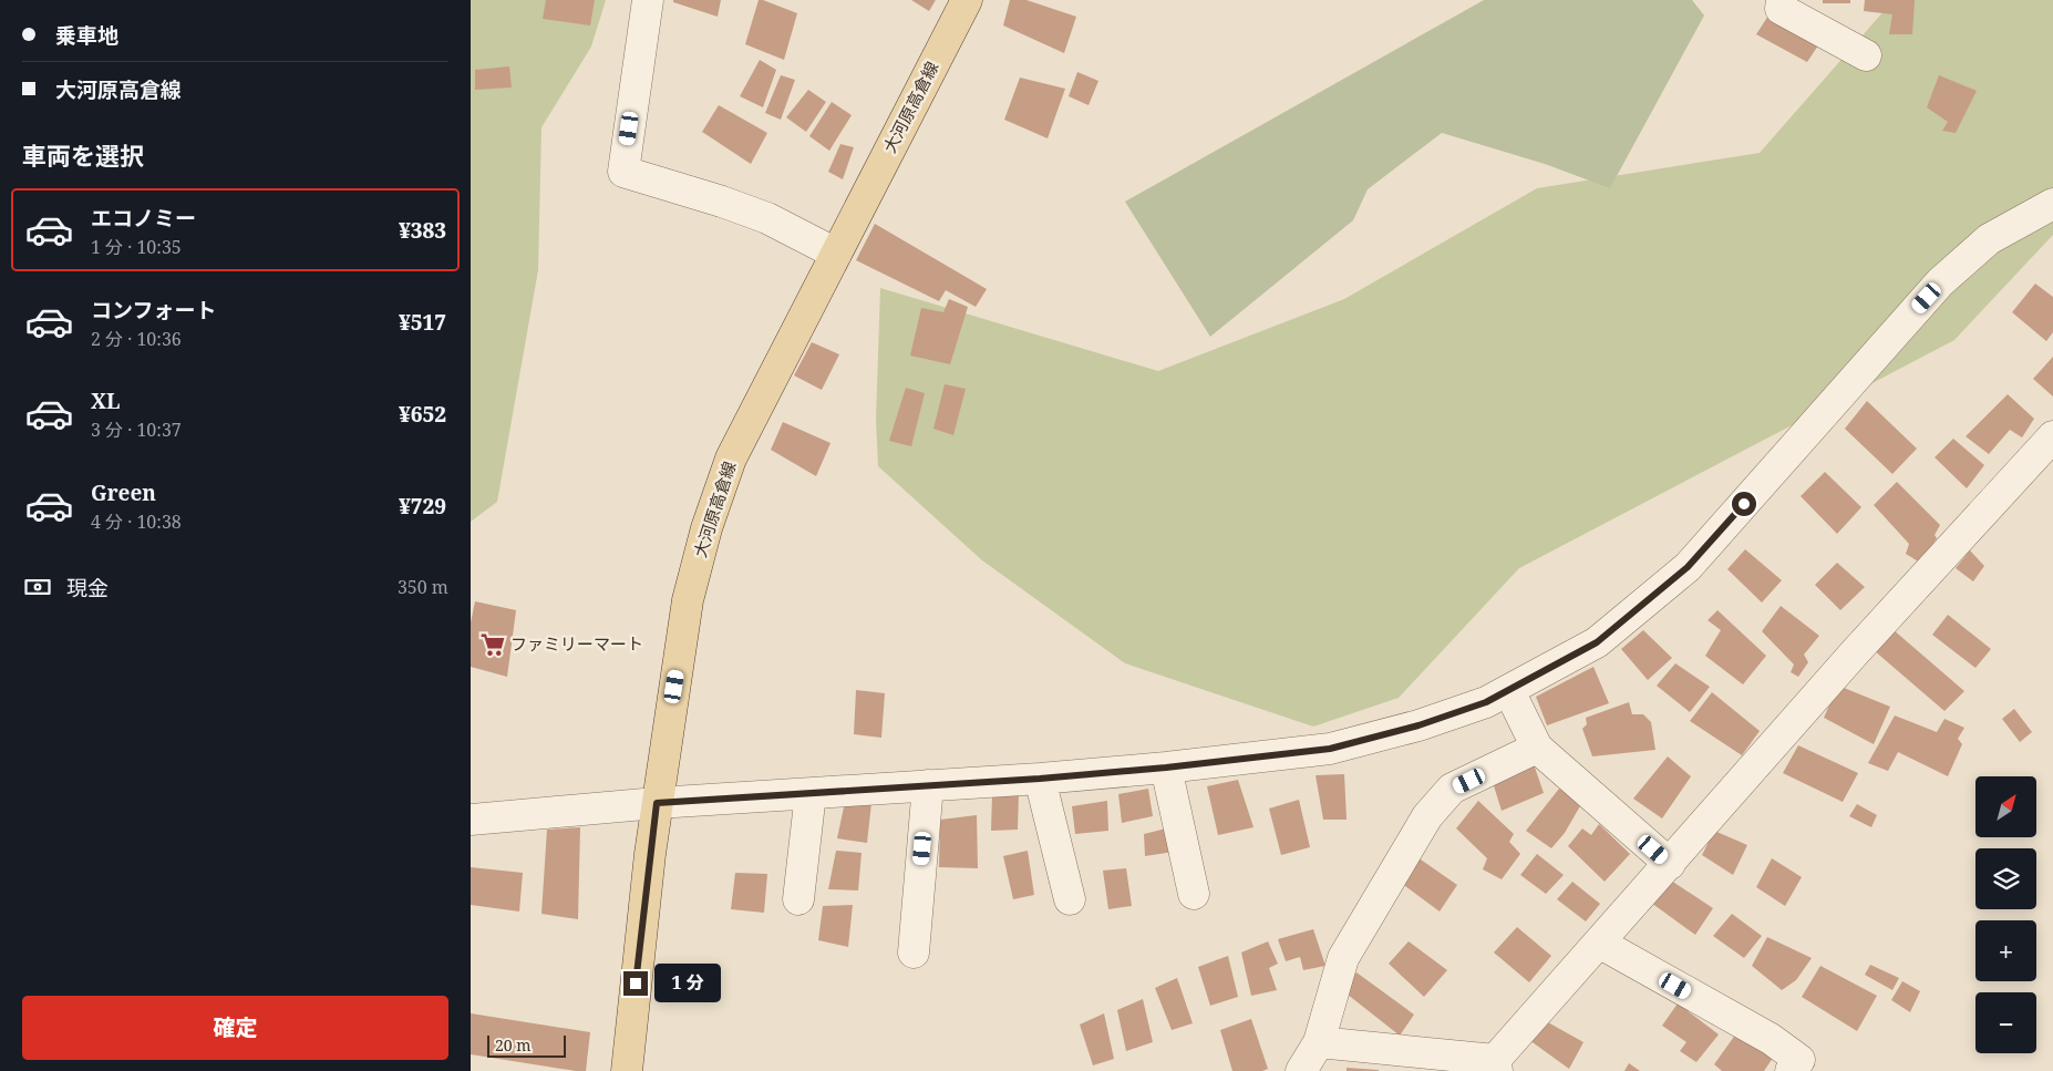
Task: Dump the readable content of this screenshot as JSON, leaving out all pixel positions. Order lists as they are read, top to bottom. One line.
{"streets":{"main road":["大河原高倉線"]},"places":{"supermarket":["ファミリーマート"]},"scale_bar":"20 m","north":"top right","page":{"banner":["乗車地","大河原高倉線"],"heading":"車両を選択","list":[{"name":"エコノミー","note":"1 分 · 10:35","value":"¥383"},{"name":"コンフォート","note":"2 分 · 10:36","value":"¥517"},{"name":"XL","note":"3 分 · 10:37","value":"¥652"},{"name":"Green","note":"4 分 · 10:38","value":"¥729"}],"pay":["現金","350 m"],"map_buttons":["+","−"],"bubble":"1 分","buttons":"確定","scale":"20 m"}}
